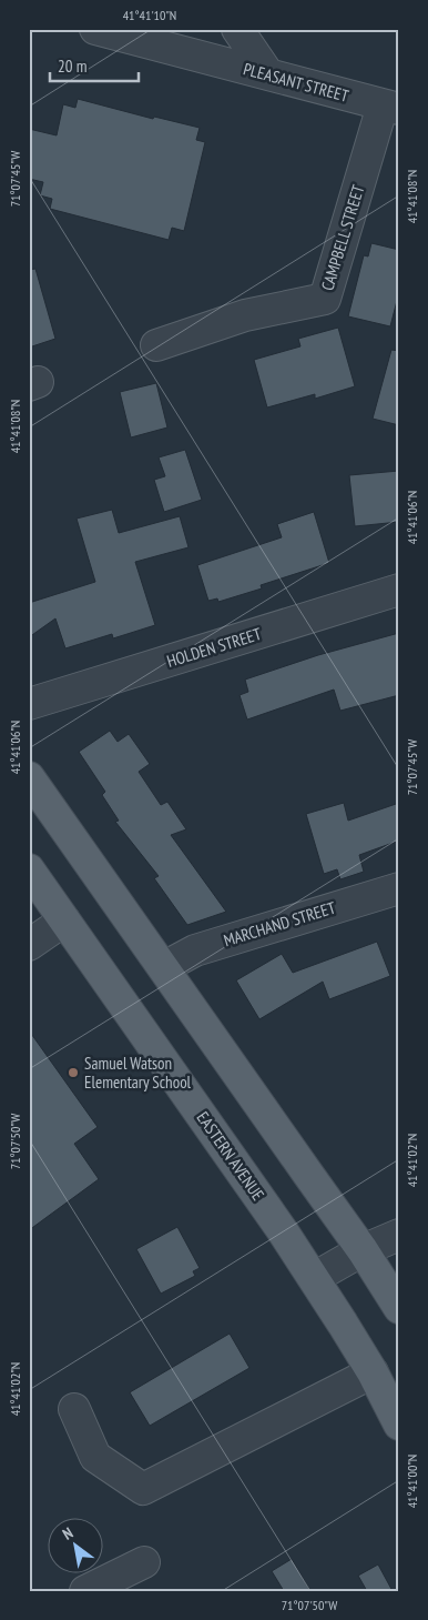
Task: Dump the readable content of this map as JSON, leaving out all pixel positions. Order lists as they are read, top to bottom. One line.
{"streets":{"main road":["EASTERN AVENUE"],"street":["PLEASANT STREET","CAMPBELL STREET","HOLDEN STREET","MARCHAND STREET"]},"crossings":[["PLEASANT STREET","CAMPBELL STREET"]],"places":["Samuel Watson Elementary School"],"scale_bar":"20 m","north":"top left","coordinates":["41°41'10\"N","71°07'45\"W","41°41'08\"N","41°41'06\"N","71°07'50\"W","41°41'02\"N","41°41'00\"N"]}
